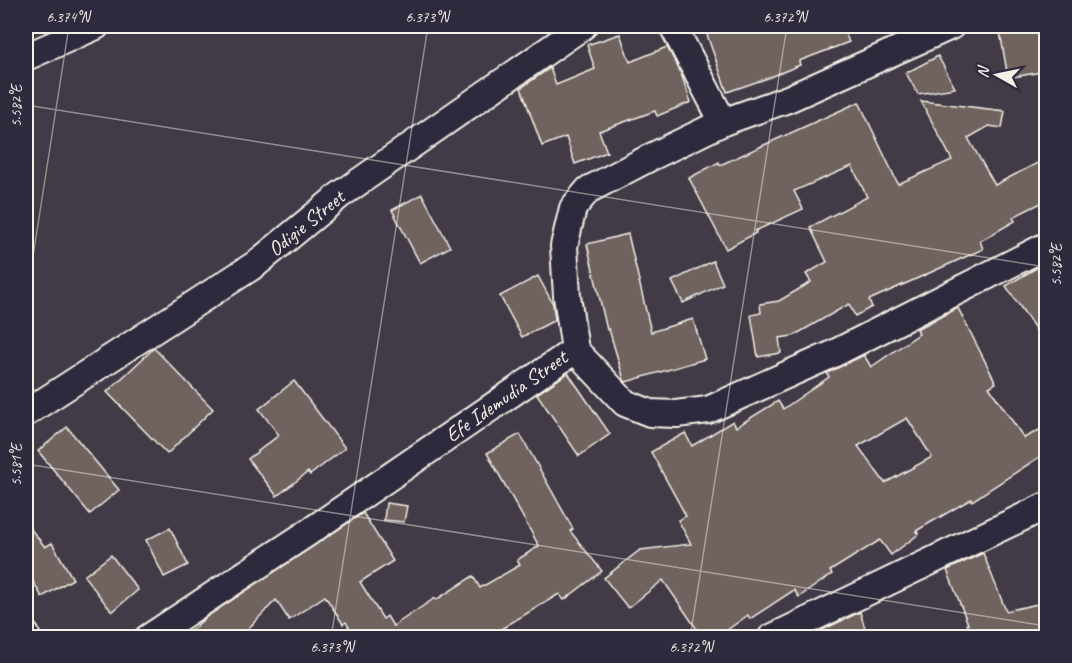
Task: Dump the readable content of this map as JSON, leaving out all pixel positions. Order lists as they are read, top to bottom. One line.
{"streets":{"street":["Odigie Street","Efe Idemudia Street"]},"north":"left","coordinates":["6.374°N","6.373°N","6.372°N","5.582°E","5.581°E"]}
